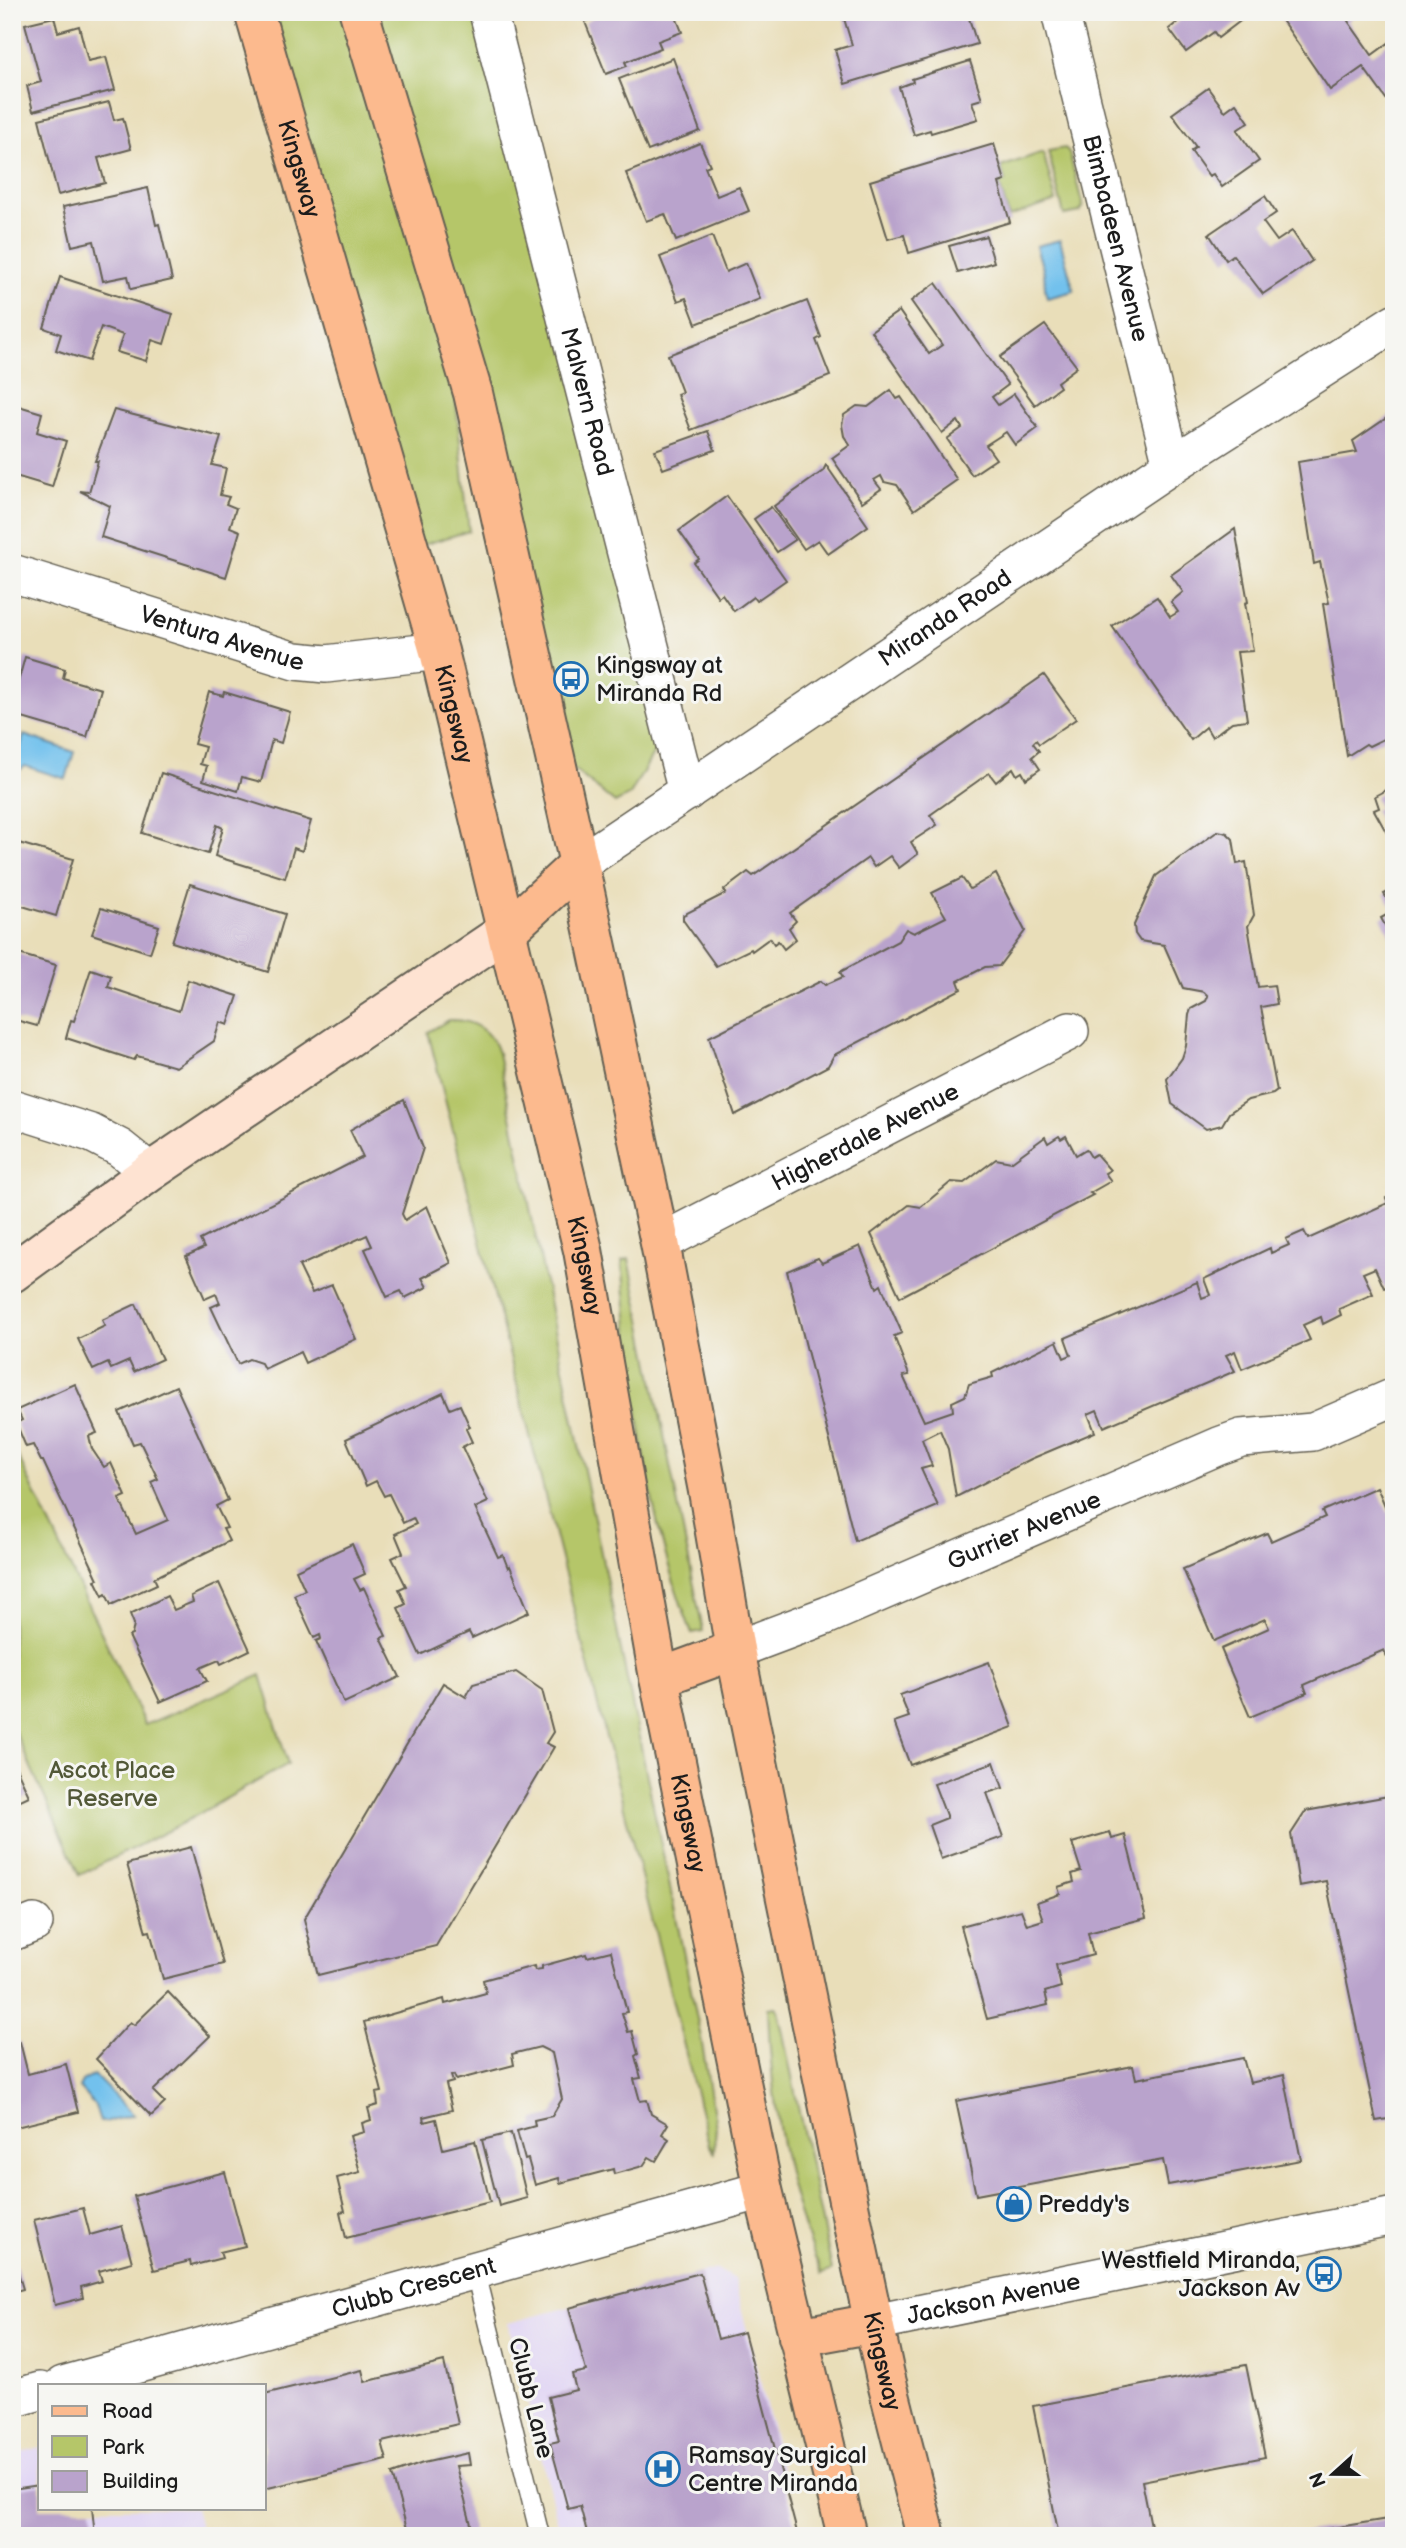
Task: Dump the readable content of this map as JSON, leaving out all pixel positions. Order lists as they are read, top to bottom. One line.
{"streets":{"main road":["Kingsway","Miranda Road","Gurrier Avenue","Jackson Avenue"],"street":["Bimbadeen Avenue","Malvern Road","Ventura Avenue","Higherdale Avenue","Clubb Crescent"],"lane":["Clubb Lane"]},"crossings":[["Kingsway","Miranda Road"],["Kingsway","Ventura Avenue"],["Kingsway","Higherdale Avenue"],["Kingsway","Gurrier Avenue"],["Kingsway","Clubb Crescent"],["Kingsway","Jackson Avenue"],["Bimbadeen Avenue","Miranda Road"],["Malvern Road","Miranda Road"],["Clubb Crescent","Clubb Lane"]],"parks":["Ascot Place Reserve"],"places":{"bus stop":["Kingsway at Miranda Rd","Westfield Miranda, Jackson Av"],"shop":["Preddy's"],"hospital":["Ramsay Surgical Centre Miranda"]},"legend":["Road","Park","Building"],"north":"left"}
